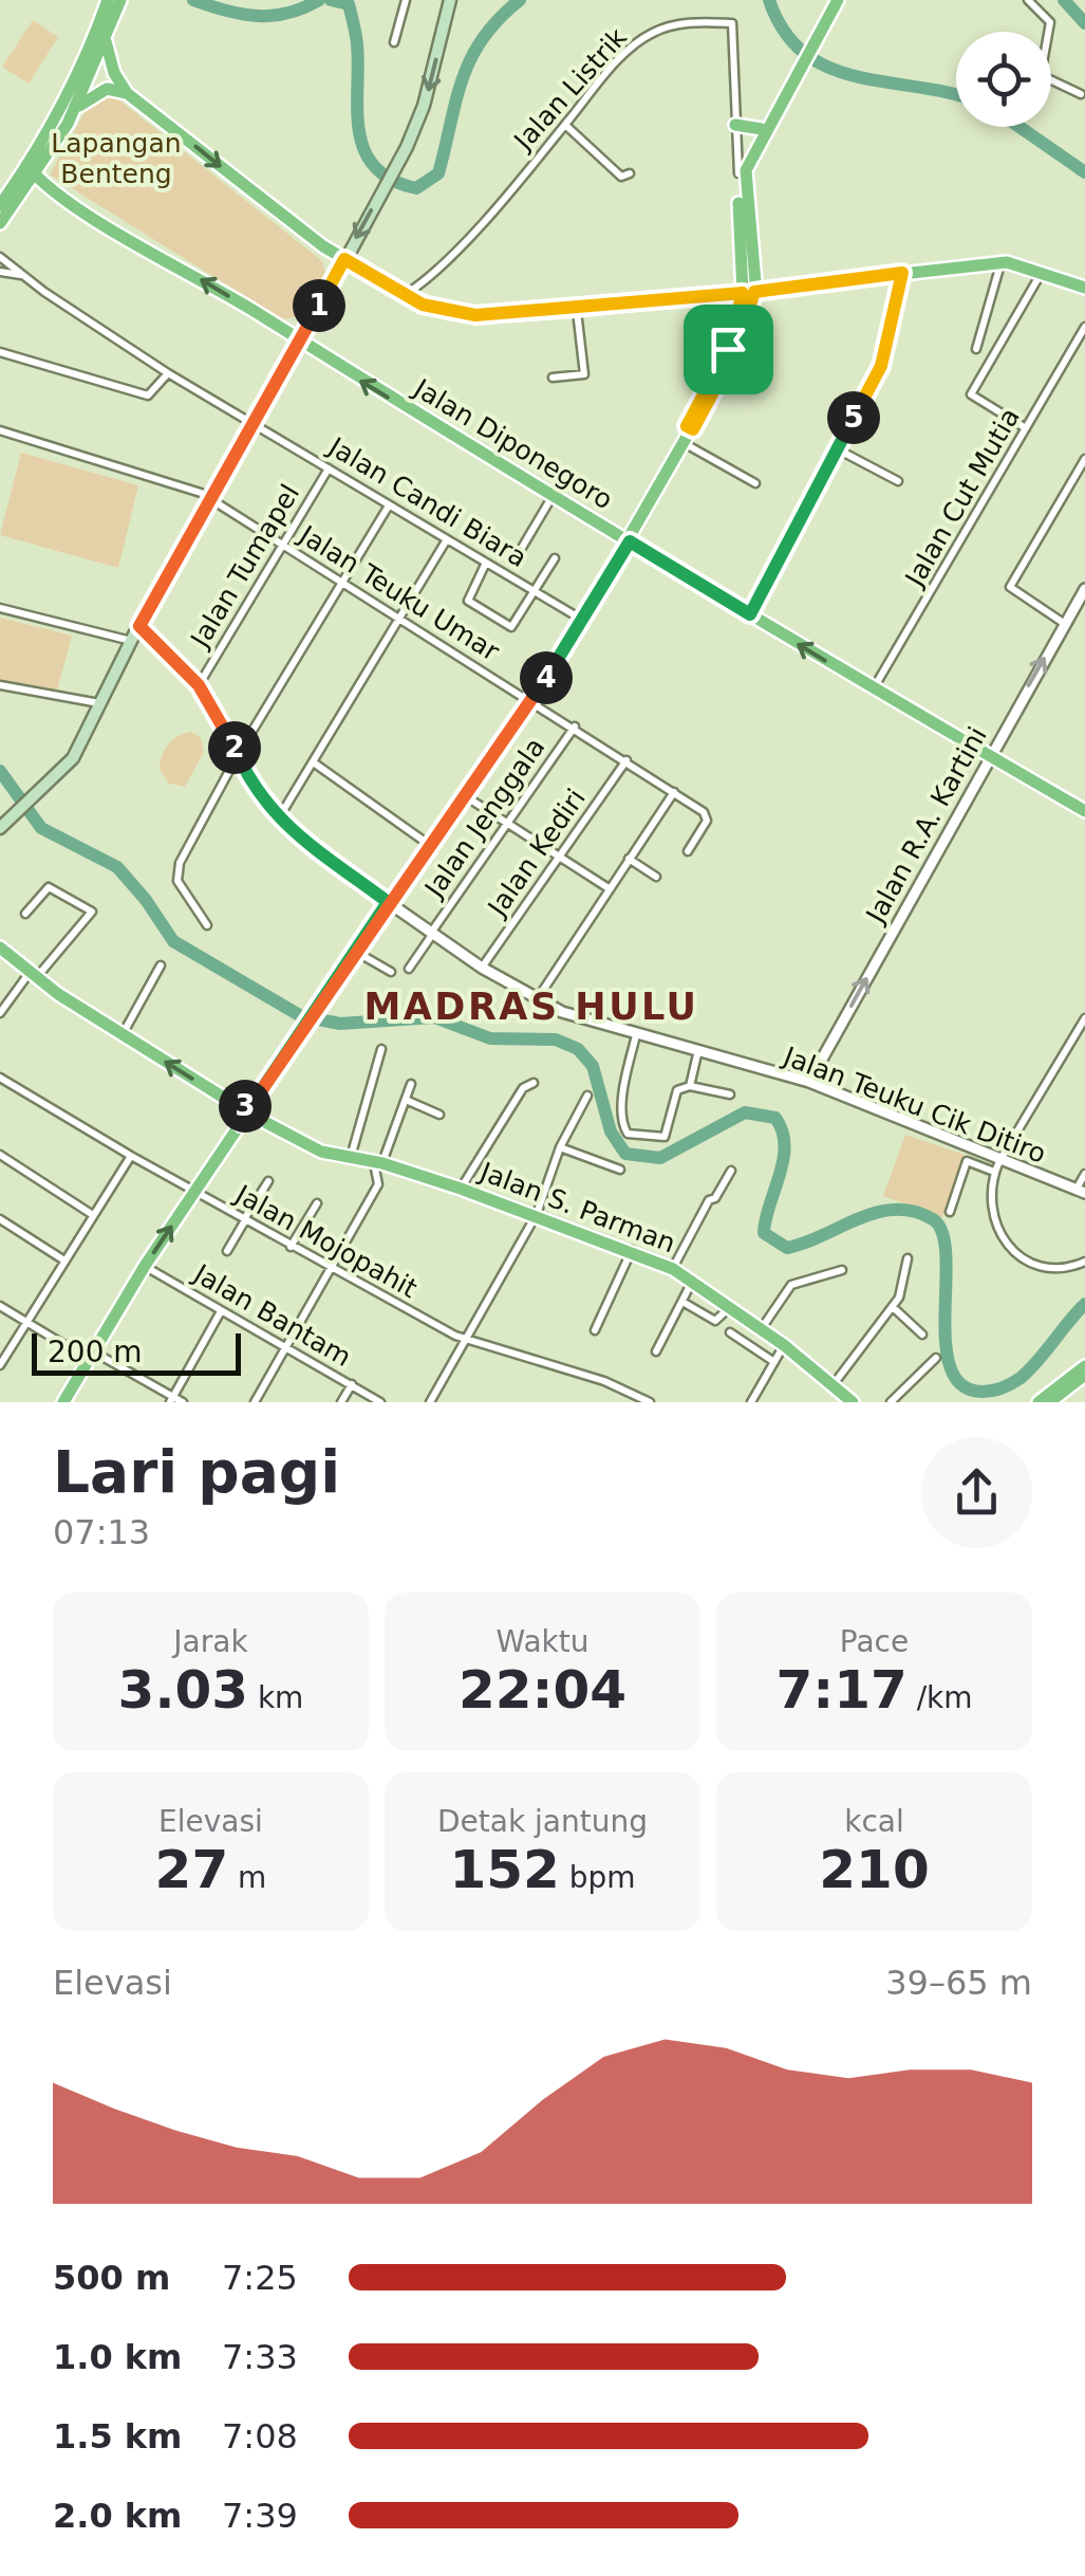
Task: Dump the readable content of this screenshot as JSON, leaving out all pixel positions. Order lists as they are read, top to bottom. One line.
{"streets":{"main road":["Jalan Diponegoro","Jalan S. Parman"],"street":["Jalan Listrik","Jalan Cut Mutia","Jalan Candi Biara","Jalan Tumapel","Jalan Teuku Umar","Jalan Jenggala","Jalan R.A. Kartini","Jalan Kediri","Jalan Teuku Cik Ditiro","Jalan Mojopahit","Jalan Bantam"]},"crossings":[["Jalan Diponegoro","Jalan Cut Mutia"],["Jalan Diponegoro","Jalan R.A. Kartini"],["Jalan Candi Biara","Jalan Tumapel"],["Jalan Tumapel","Jalan Teuku Umar"],["Jalan Teuku Umar","Jalan Jenggala"],["Jalan Teuku Umar","Jalan Kediri"],["Jalan Jenggala","Jalan Teuku Cik Ditiro"],["Jalan R.A. Kartini","Jalan Teuku Cik Ditiro"],["Jalan Kediri","Jalan Teuku Cik Ditiro"]],"one_way":["Jalan Diponegoro","Jalan R.A. Kartini"],"districts":["MADRAS HULU"],"parks":["Lapangan Benteng"],"scale_bar":"200 m","page":{"pins":["1","5","4","2","3"],"scale":"200 m","heading":["Lari pagi","07:13"],"stats":[["Jarak","3.03 km"],["Waktu","22:04"],["Pace","7:17 /km"],["Elevasi","27 m"],["Detak jantung","152 bpm"],["kcal","210"]],"chart":["Elevasi","39–65 m"],"list":[{"name":"500 m","note":"7:25"},{"name":"1.0 km","note":"7:33"},{"name":"1.5 km","note":"7:08"},{"name":"2.0 km","note":"7:39"}]}}
